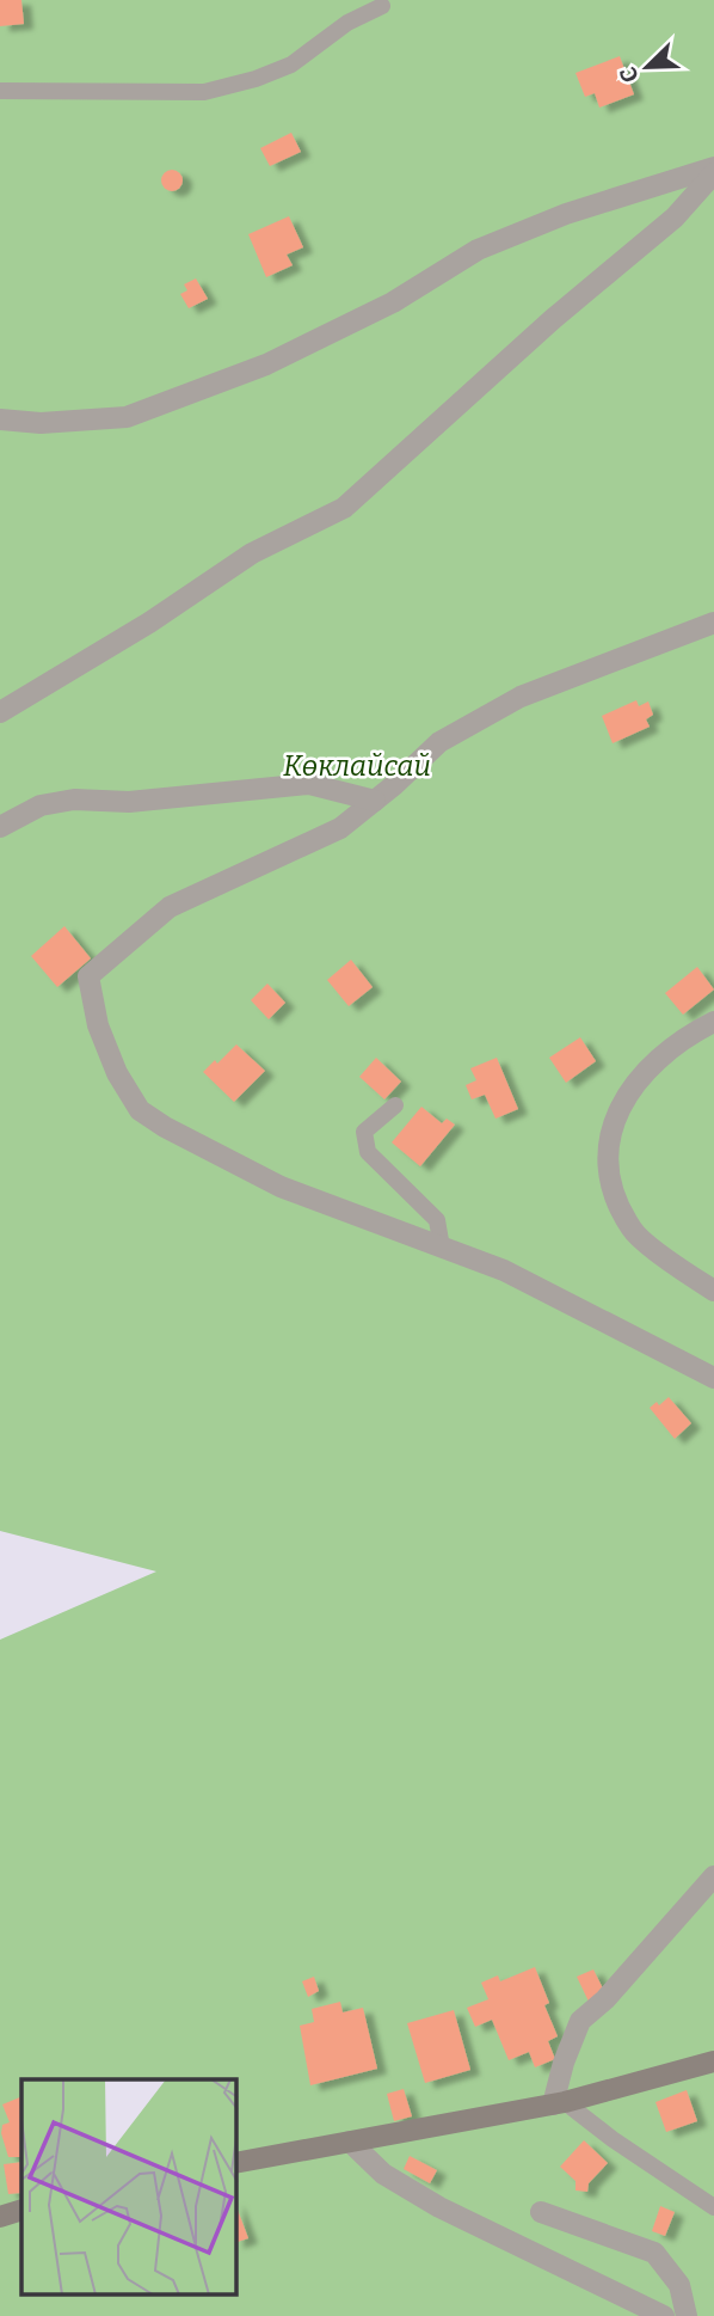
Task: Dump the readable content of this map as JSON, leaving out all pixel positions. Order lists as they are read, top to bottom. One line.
{"parks":["Көклайсай"],"north":"bottom left"}
